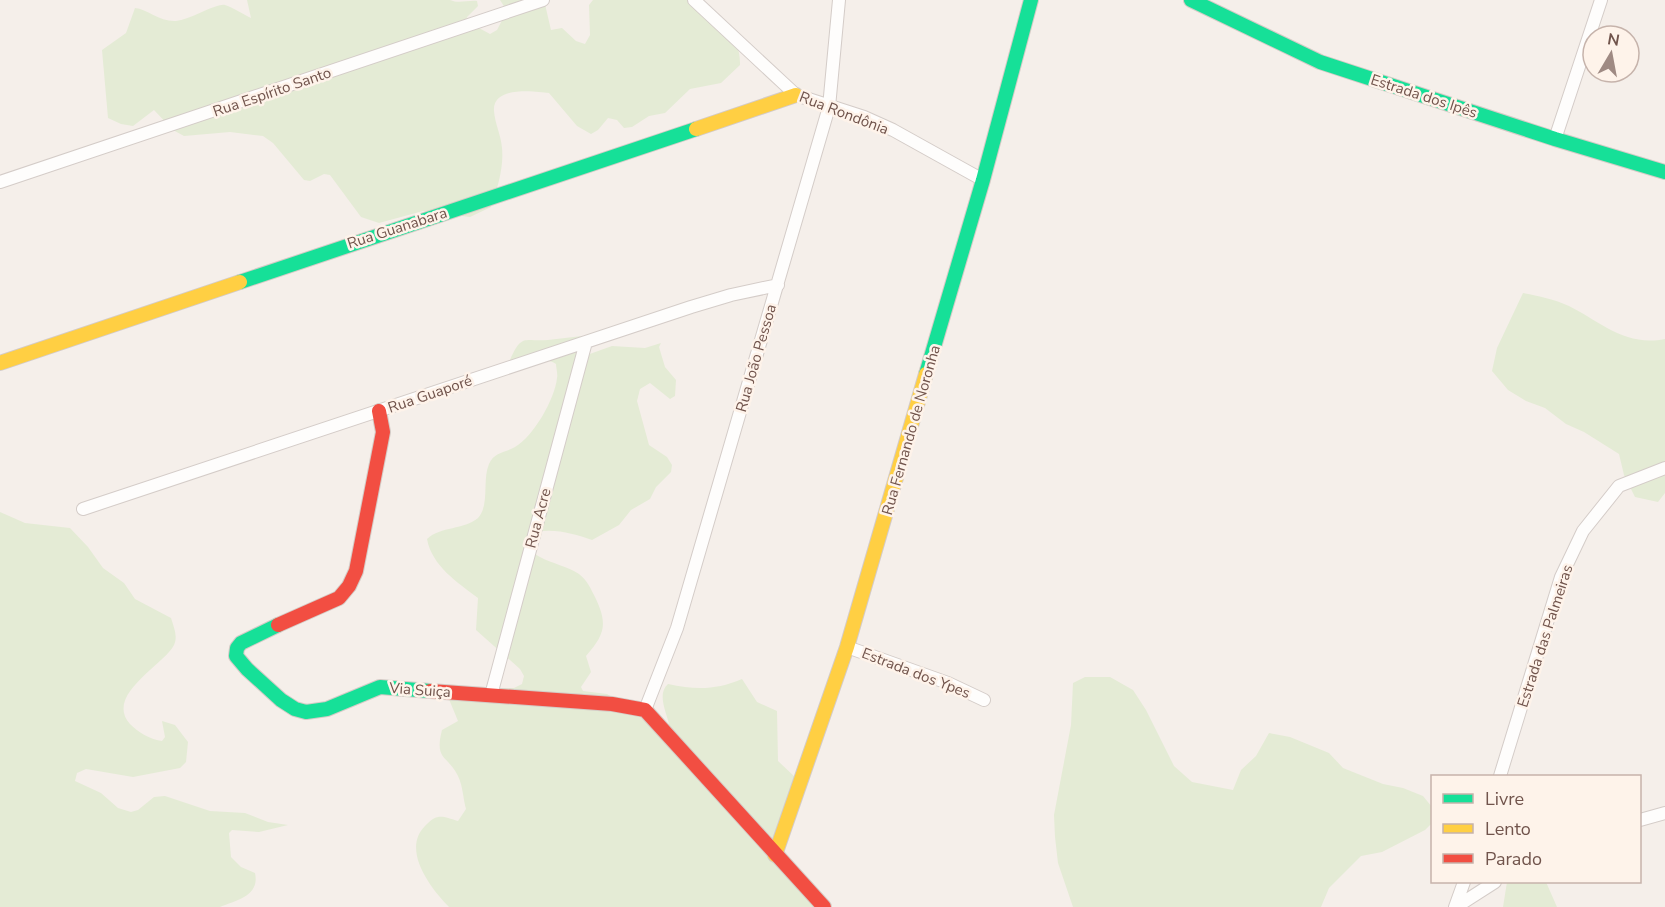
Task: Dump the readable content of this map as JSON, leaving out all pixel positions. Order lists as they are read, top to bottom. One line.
{"streets":{"street":["Rua Espírito Santo","Estrada dos Ipês","Rua Rondônia","Rua Guanabara","Rua João Pessoa","Rua Guaporé","Rua Fernando de Noronha","Rua Acre","Estrada das Palmeiras","Estrada dos Ypes","Via Suiça"]},"crossings":[["Rua Rondônia","Rua Guanabara"],["Rua Rondônia","Rua João Pessoa"],["Rua Rondônia","Rua Fernando de Noronha"],["Rua João Pessoa","Rua Guaporé"],["Rua João Pessoa","Via Suiça"],["Rua Guaporé","Rua Acre"],["Rua Guaporé","Via Suiça"],["Rua Fernando de Noronha","Estrada dos Ypes"],["Rua Acre","Via Suiça"]],"legend":["Livre","Lento","Parado"],"north":"top"}
